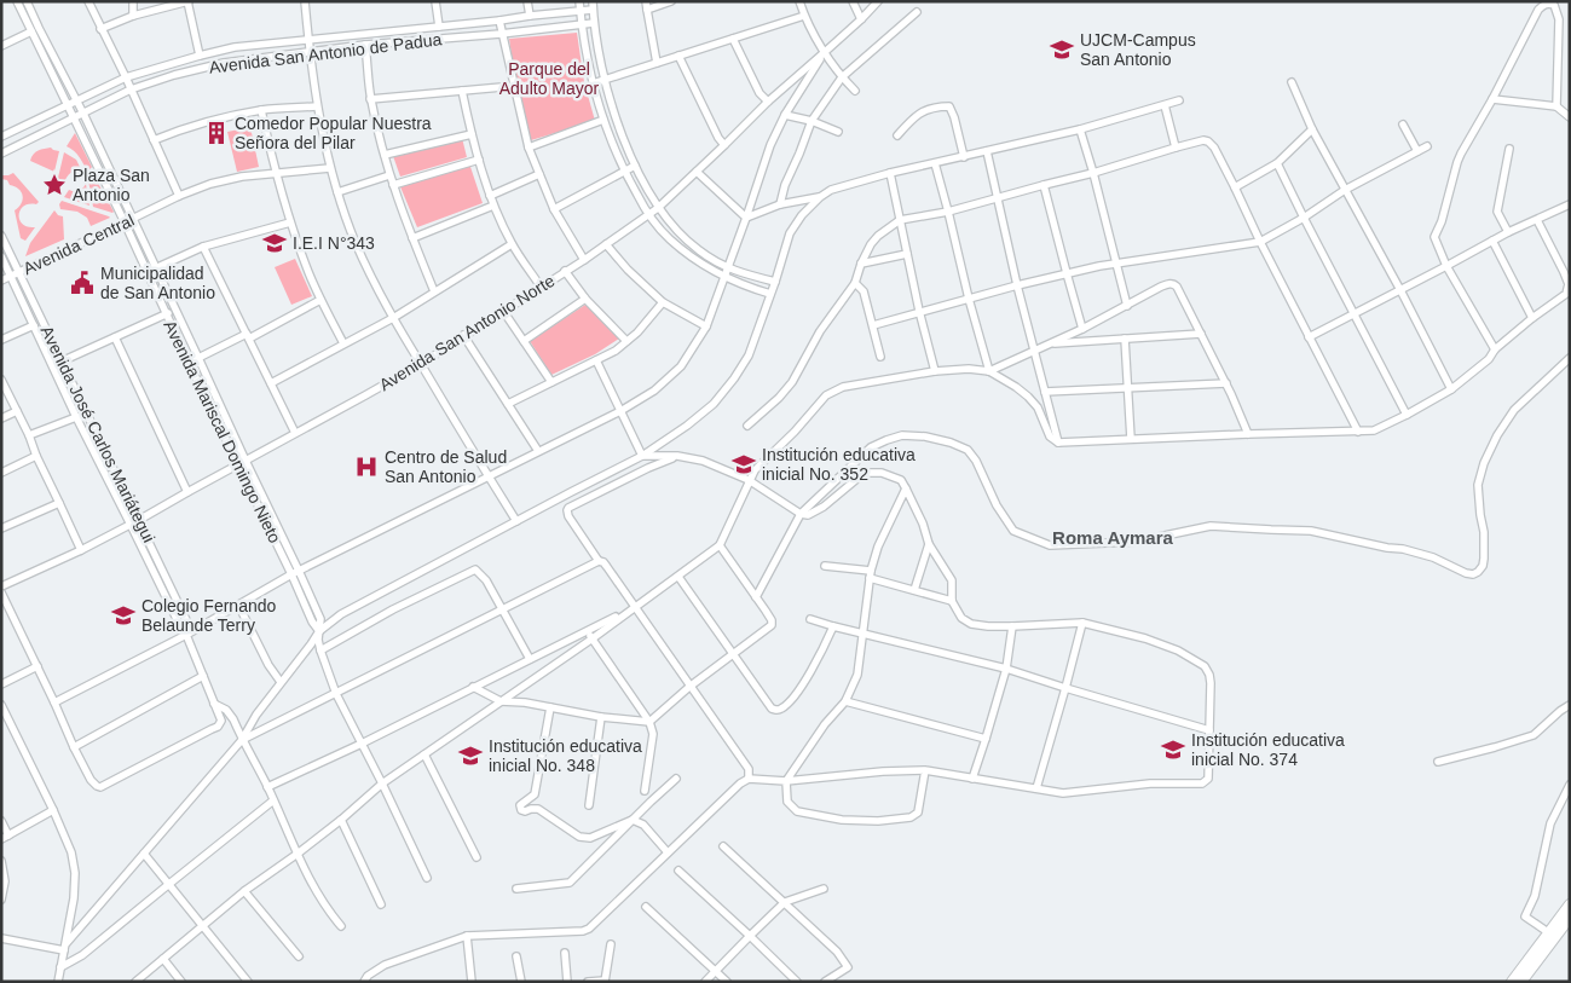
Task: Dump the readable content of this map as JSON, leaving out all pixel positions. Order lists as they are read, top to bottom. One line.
{"streets":{"street":["Avenida San Antonio de Padua","Avenida Central","Avenida San Antonio Norte","Avenida Mariscal Domingo Nieto","Avenida José Carlos Mariátegui"]},"crossings":[["Avenida San Antonio de Padua","Avenida Mariscal Domingo Nieto"],["Avenida Central","Avenida Mariscal Domingo Nieto"],["Avenida Central","Avenida José Carlos Mariátegui"],["Avenida San Antonio Norte","Avenida Mariscal Domingo Nieto"],["Avenida San Antonio Norte","Avenida José Carlos Mariátegui"]],"districts":["Roma Aymara"],"parks":["Parque del Adulto Mayor"],"places":{"school or university":["UJCM-Campus San Antonio","I.E.I N°343","Institución educativa inicial No. 352","Colegio Fernando Belaunde Terry","Institución educativa inicial No. 374","Institución educativa inicial No. 348"],"building":["Comedor Popular Nuestra Señora del Pilar"],"place":["Plaza San Antonio"],"public building":["Municipalidad de San Antonio"],"hospital":["Centro de Salud San Antonio"]}}
